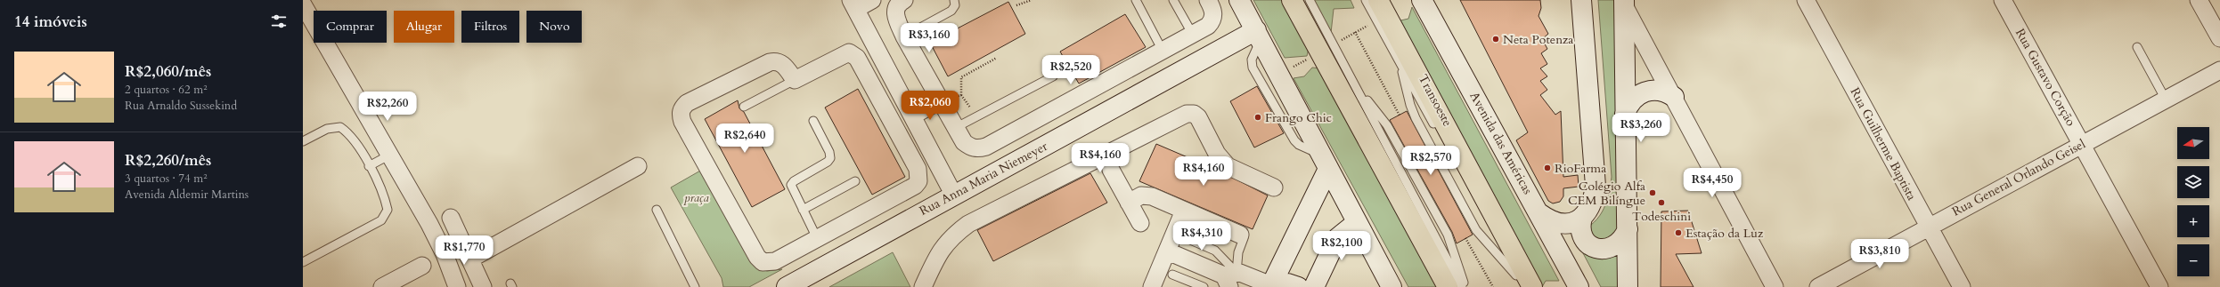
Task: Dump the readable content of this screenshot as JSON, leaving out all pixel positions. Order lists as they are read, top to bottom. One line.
{"streets":{"street":["Rua Gustavo Corção","Avenida das Américas","Rua Guilherme Baptista","Rua General Orlando Geisel","Rua Anna Maria Niemeyer"],"lane":["Transoeste"]},"crossings":[["Rua Gustavo Corção","Rua General Orlando Geisel"],["Rua Guilherme Baptista","Rua General Orlando Geisel"]],"parks":["praça"],"places":["Neta Potenza","Frango Chic","RioFarma","Colégio Alfa CEM Bilíngue","Todeschini","Estação da Luz"],"north":"left","page":{"heading":"14 imóveis","chip":["Comprar","Alugar","Filtros","Novo"],"price":["R$3,160","R$2,520","R$2,060","R$2,260","R$3,260","R$2,640","R$4,160","R$2,570","R$4,160","R$4,450","R$4,310","R$2,100","R$1,770","R$3,810"],"list":[{"name":"R$2,060/mês","note":"2 quartos · 62 m² · Rua Arnaldo Sussekind"},{"name":"R$2,260/mês","note":"3 quartos · 74 m² · Avenida Aldemir Martins"}],"map_buttons":["+","−"]}}
